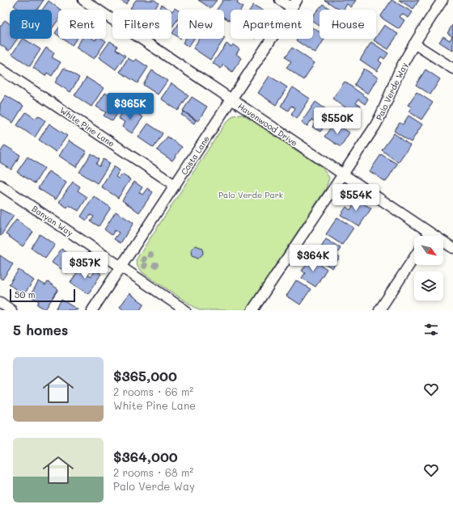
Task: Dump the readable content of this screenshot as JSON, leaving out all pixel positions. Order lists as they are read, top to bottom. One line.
{"streets":{"street":["Palo Verde Way","Havenwood Drive","White Pine Lane","Costa Lane","Banyan Way"]},"crossings":[["Palo Verde Way","Havenwood Drive"],["Havenwood Drive","Costa Lane"],["White Pine Lane","Costa Lane"],["Costa Lane","Banyan Way"]],"parks":["Palo Verde Park"],"scale_bar":"50 m","north":"bottom right","page":{"chip":["Buy","Rent","Filters","New","Apartment","House"],"price":["$365K","$550K","$554K","$364K","$357K"],"scale":"50 m","heading":"5 homes","list":[{"name":"$365,000","note":"2 rooms · 66 m² · White Pine Lane"},{"name":"$364,000","note":"2 rooms · 68 m² · Palo Verde Way"}]}}
